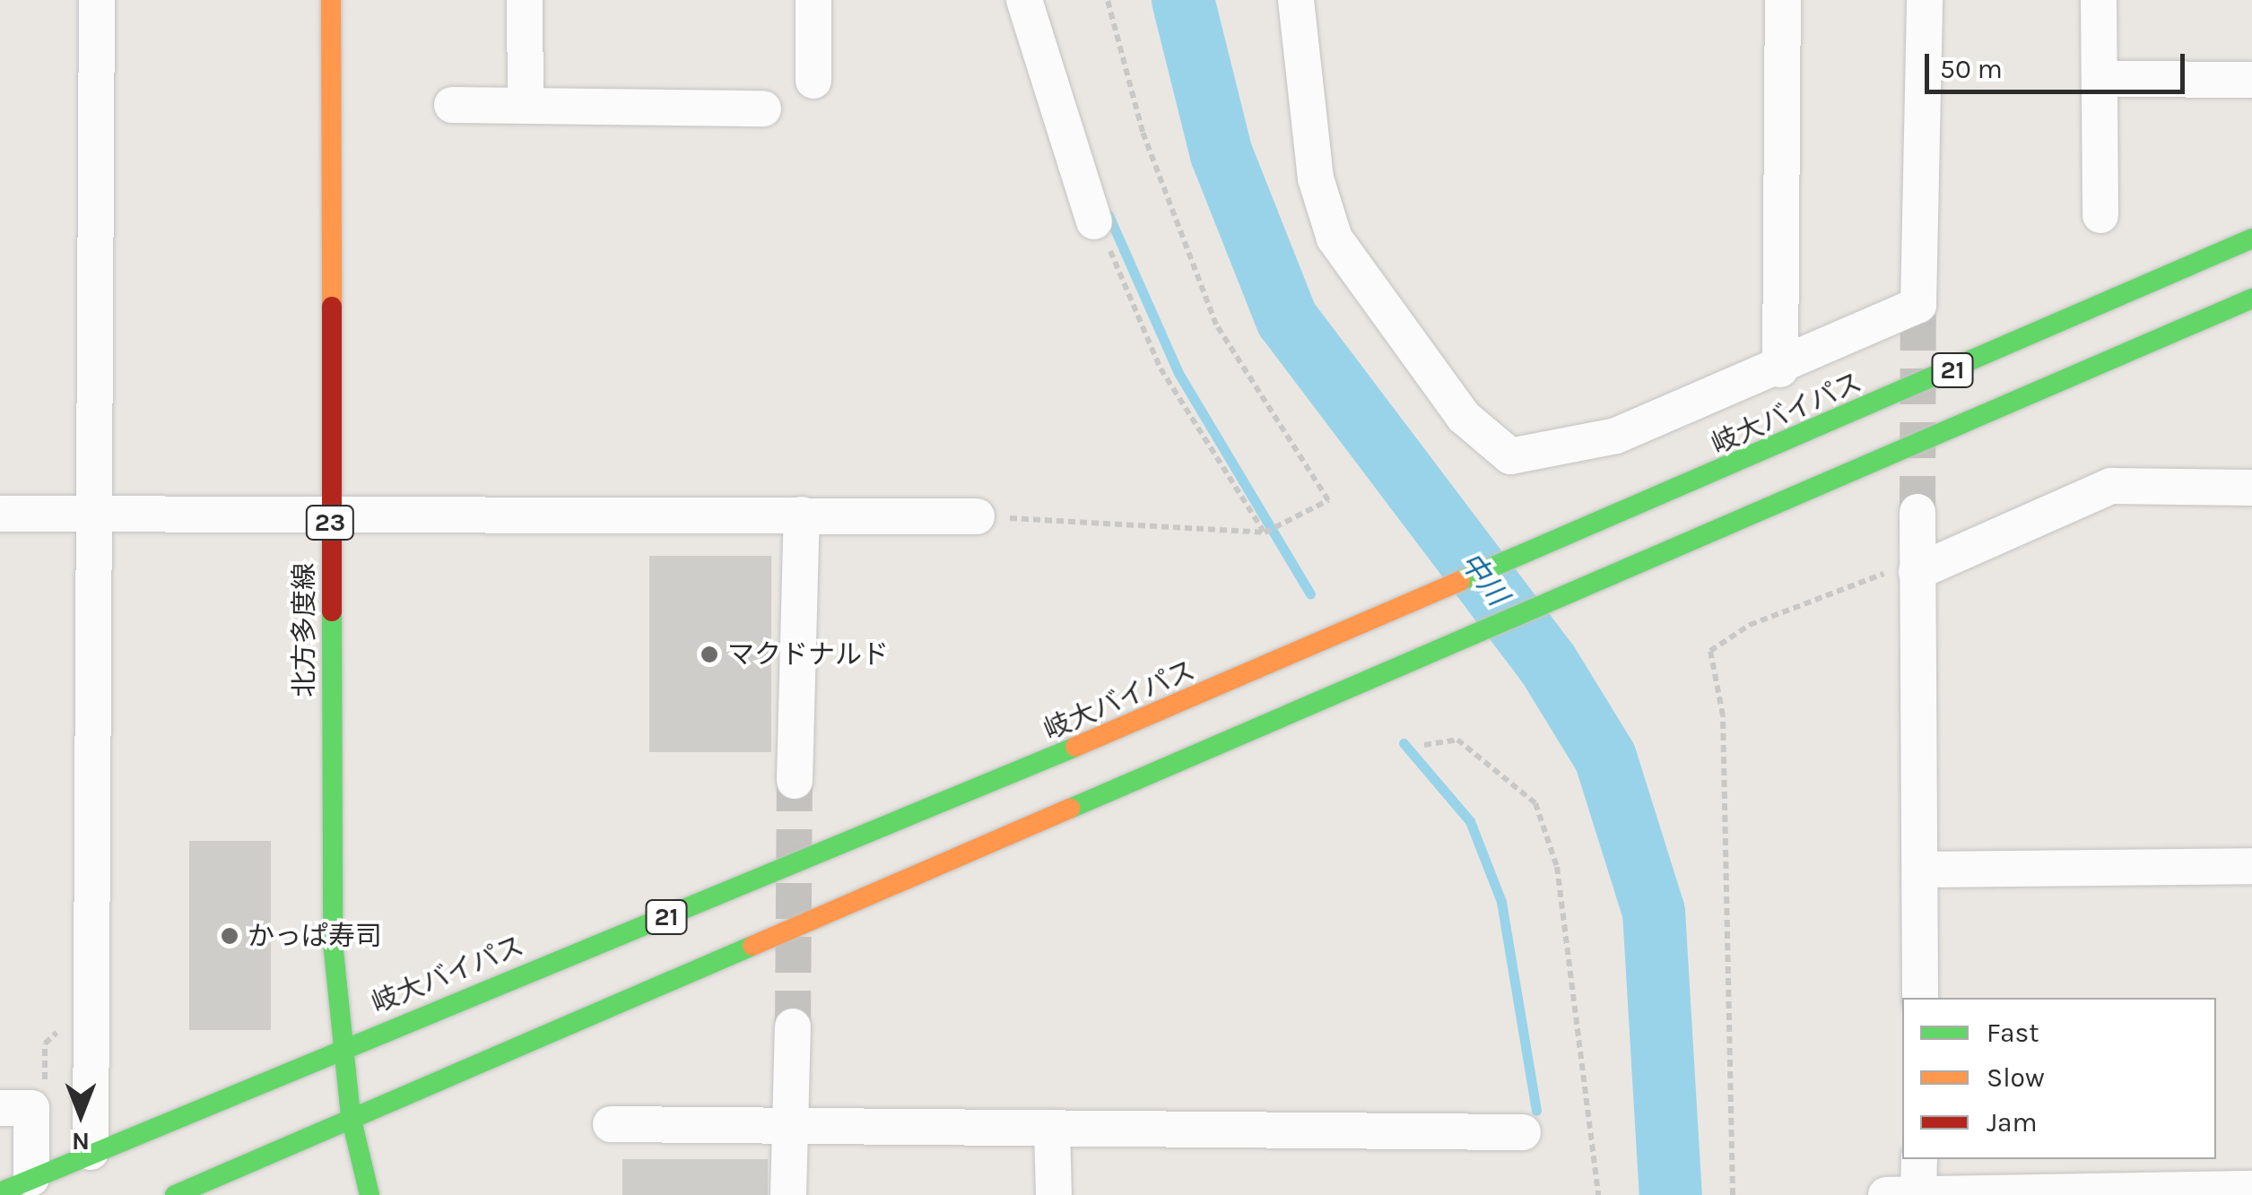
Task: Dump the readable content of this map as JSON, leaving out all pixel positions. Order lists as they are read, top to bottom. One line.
{"streets":{"main road":["21","岐大バイパス","23","北方多度線"]},"crossings":[["21","23"],["岐大バイパス","23"],["岐大バイパス","北方多度線"],["23","北方多度線"]],"water":["中川"],"places":["マクドナルド","かっぱ寿司"],"legend":["Fast","Slow","Jam"],"scale_bar":"50 m","north":"bottom"}
